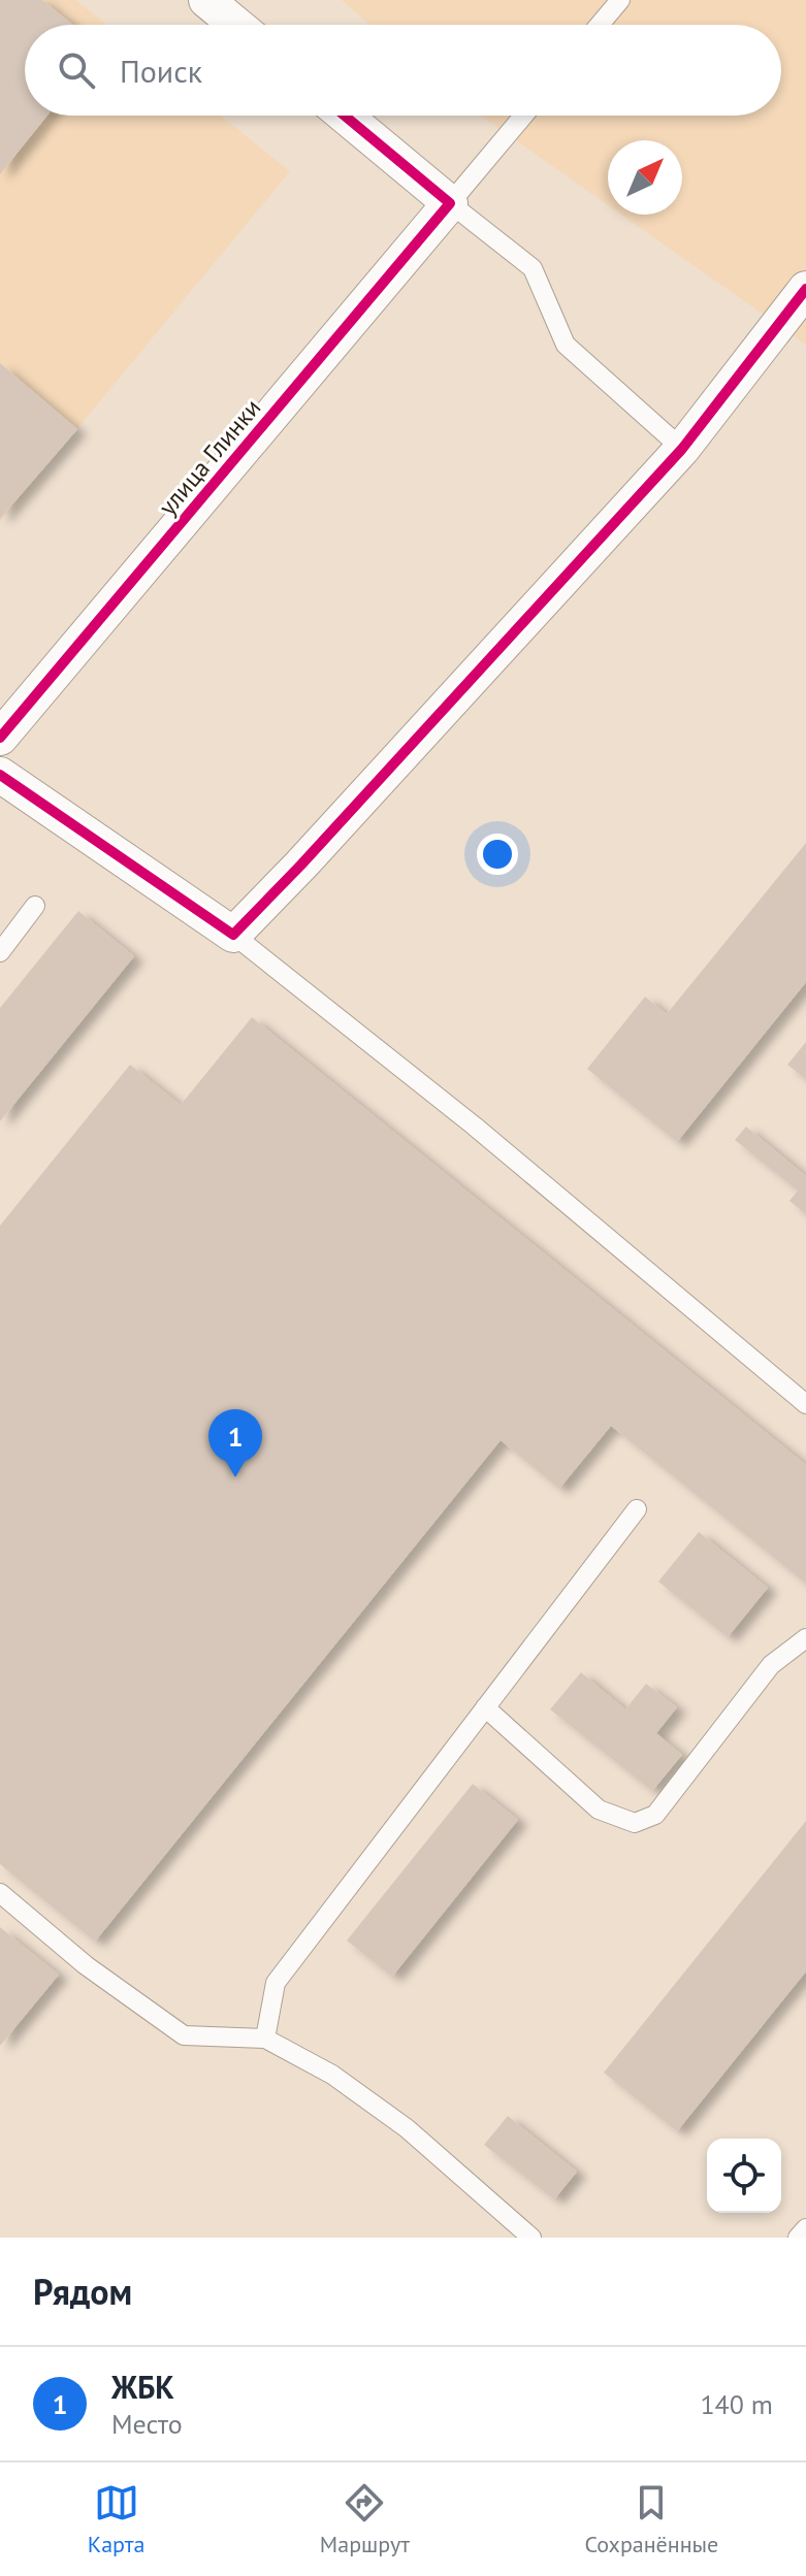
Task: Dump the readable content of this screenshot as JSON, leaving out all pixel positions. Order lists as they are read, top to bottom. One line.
{"streets":{"street":["улица Глинки"]},"north":"top right","page":{"search":"Поиск","pins":"1","heading":"Рядом","list":[{"mark":"1","name":"ЖБК","note":"Место","value":"140 m"}],"nav":["Карта","Маршрут","Сохранённые"]}}
